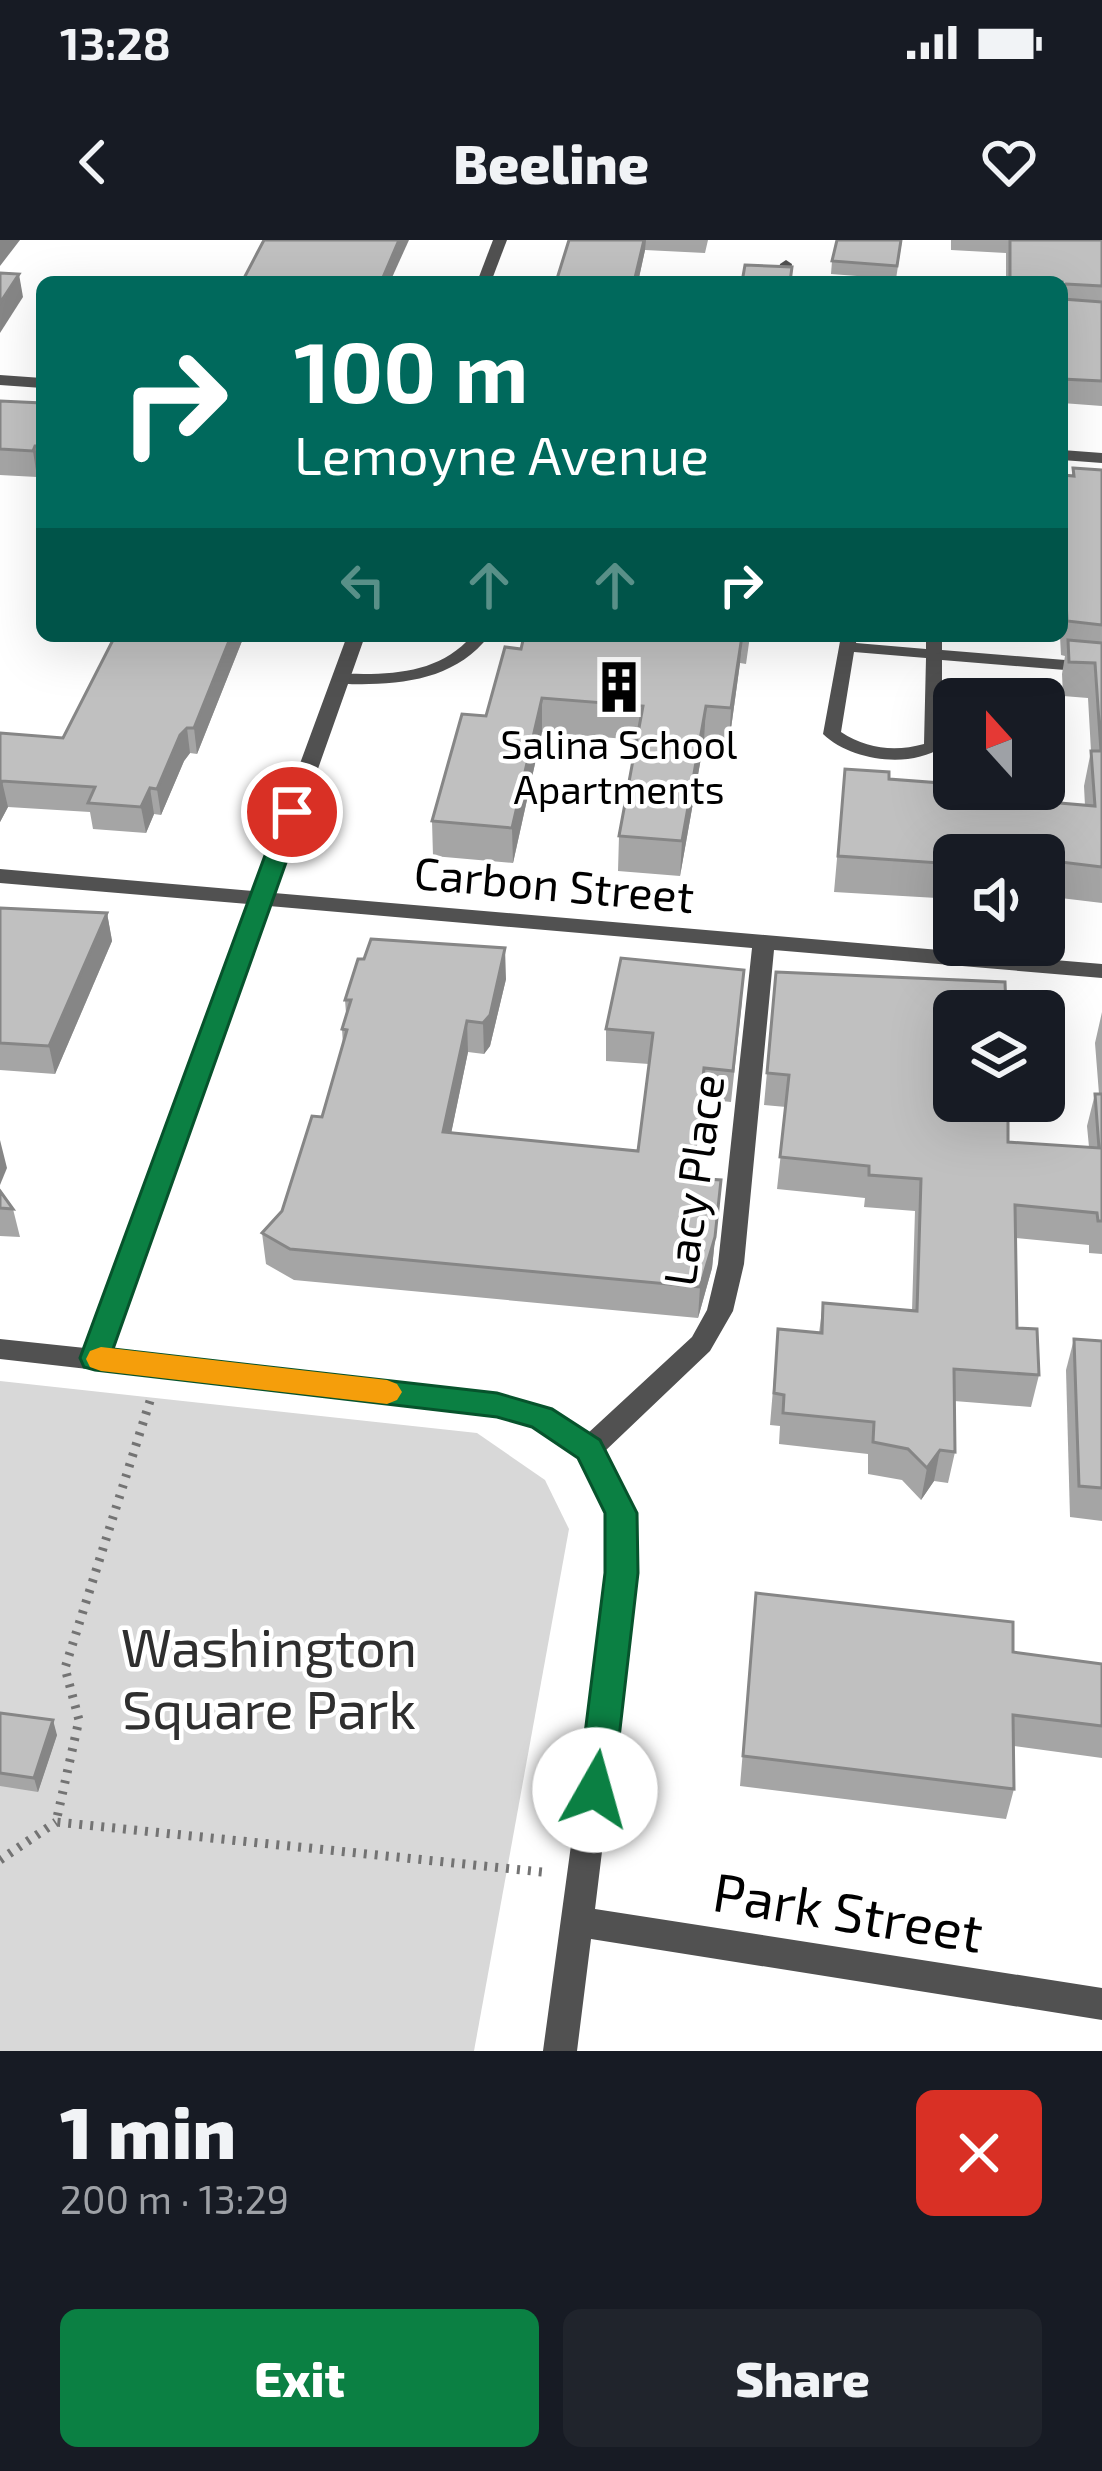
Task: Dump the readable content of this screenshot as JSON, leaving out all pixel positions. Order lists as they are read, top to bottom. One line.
{"streets":{"street":["Carbon Street","Lacy Place","Park Street"]},"crossings":[["Carbon Street","Lacy Place"]],"parks":["Washington Square Park"],"places":{"building":["Salina School Apartments"]},"north":"top","page":{"status":"13:28","header":"Beeline","turn":["100 m","Lemoyne Avenue"],"heading":["1 min","200 m · 13:29"],"buttons":["Exit","Share"]}}
